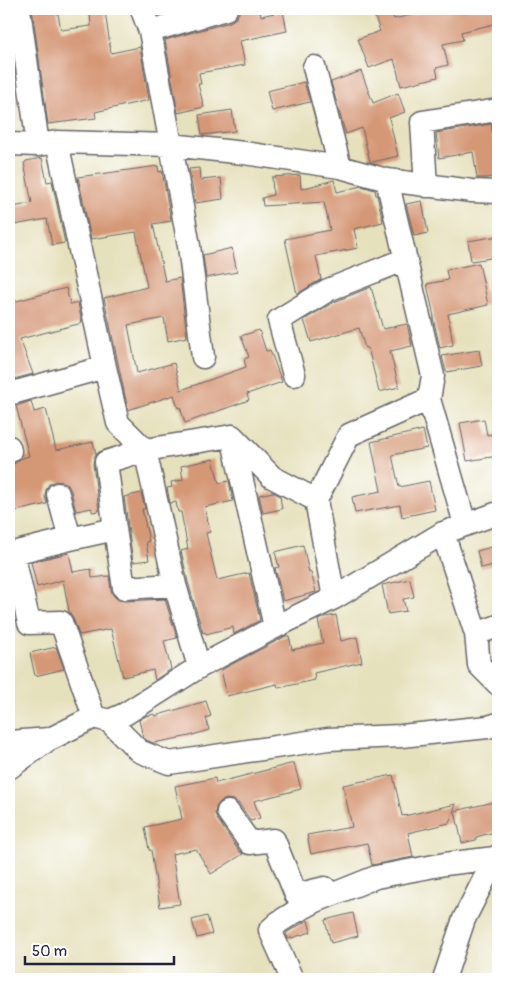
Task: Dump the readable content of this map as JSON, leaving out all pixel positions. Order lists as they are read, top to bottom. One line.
{"scale_bar":"50 m"}
